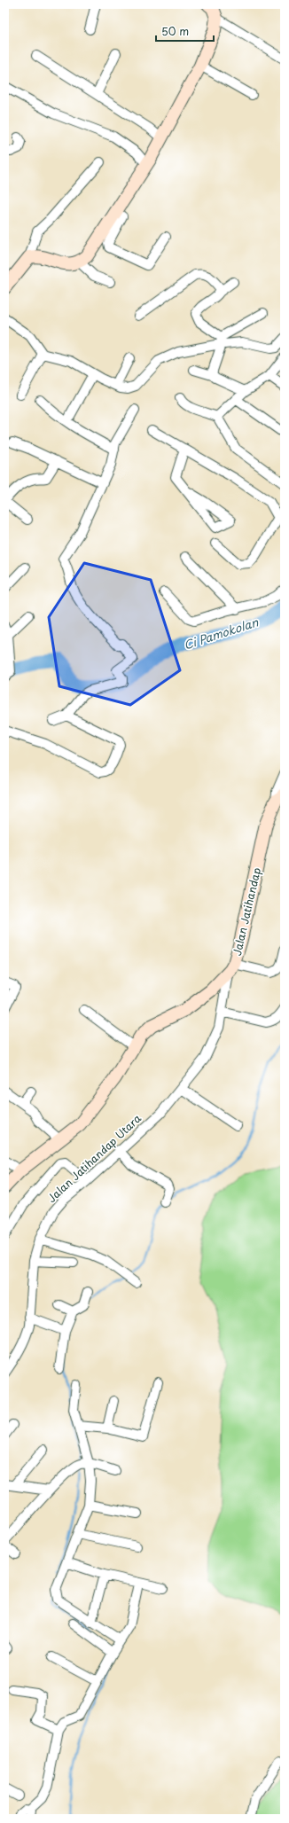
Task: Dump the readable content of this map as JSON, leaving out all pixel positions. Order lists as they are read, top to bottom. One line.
{"streets":{"street":["Jalan Jatihandap","Jalan Jatihandap Utara"]},"crossings":[["Jalan Jatihandap","Jalan Jatihandap Utara"]],"water":["Ci Pamokolan"],"scale_bar":"50 m"}
